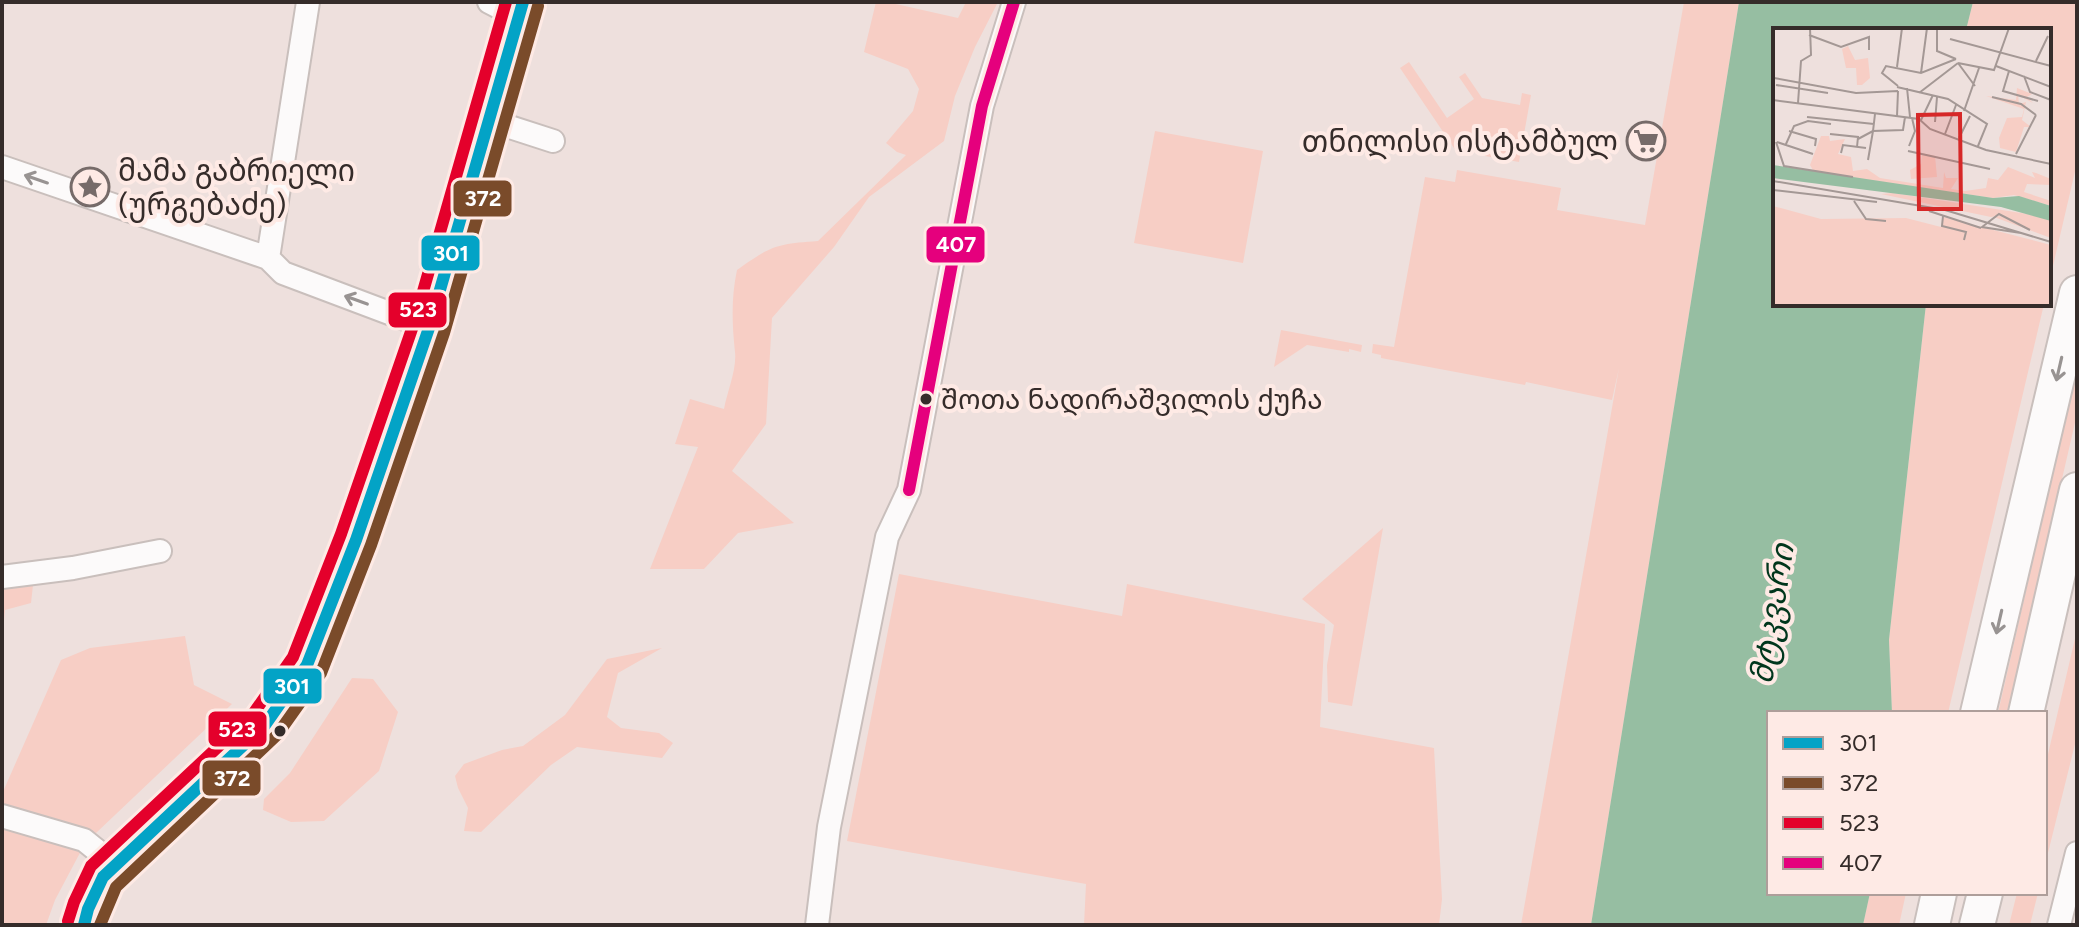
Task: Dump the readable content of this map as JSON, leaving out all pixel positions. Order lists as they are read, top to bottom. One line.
{"water":["მტკვარი"],"places":{"supermarket":["თნილისი ისტამბულ"],"place":["მამა გაბრიელი (ურგებაძე)"],"other":["შოთა ნადირაშვილის ქუჩა"]},"lines":["transit line 301","transit line 523","transit line 407","transit line 372"],"legend":["301","372","523","407"]}
